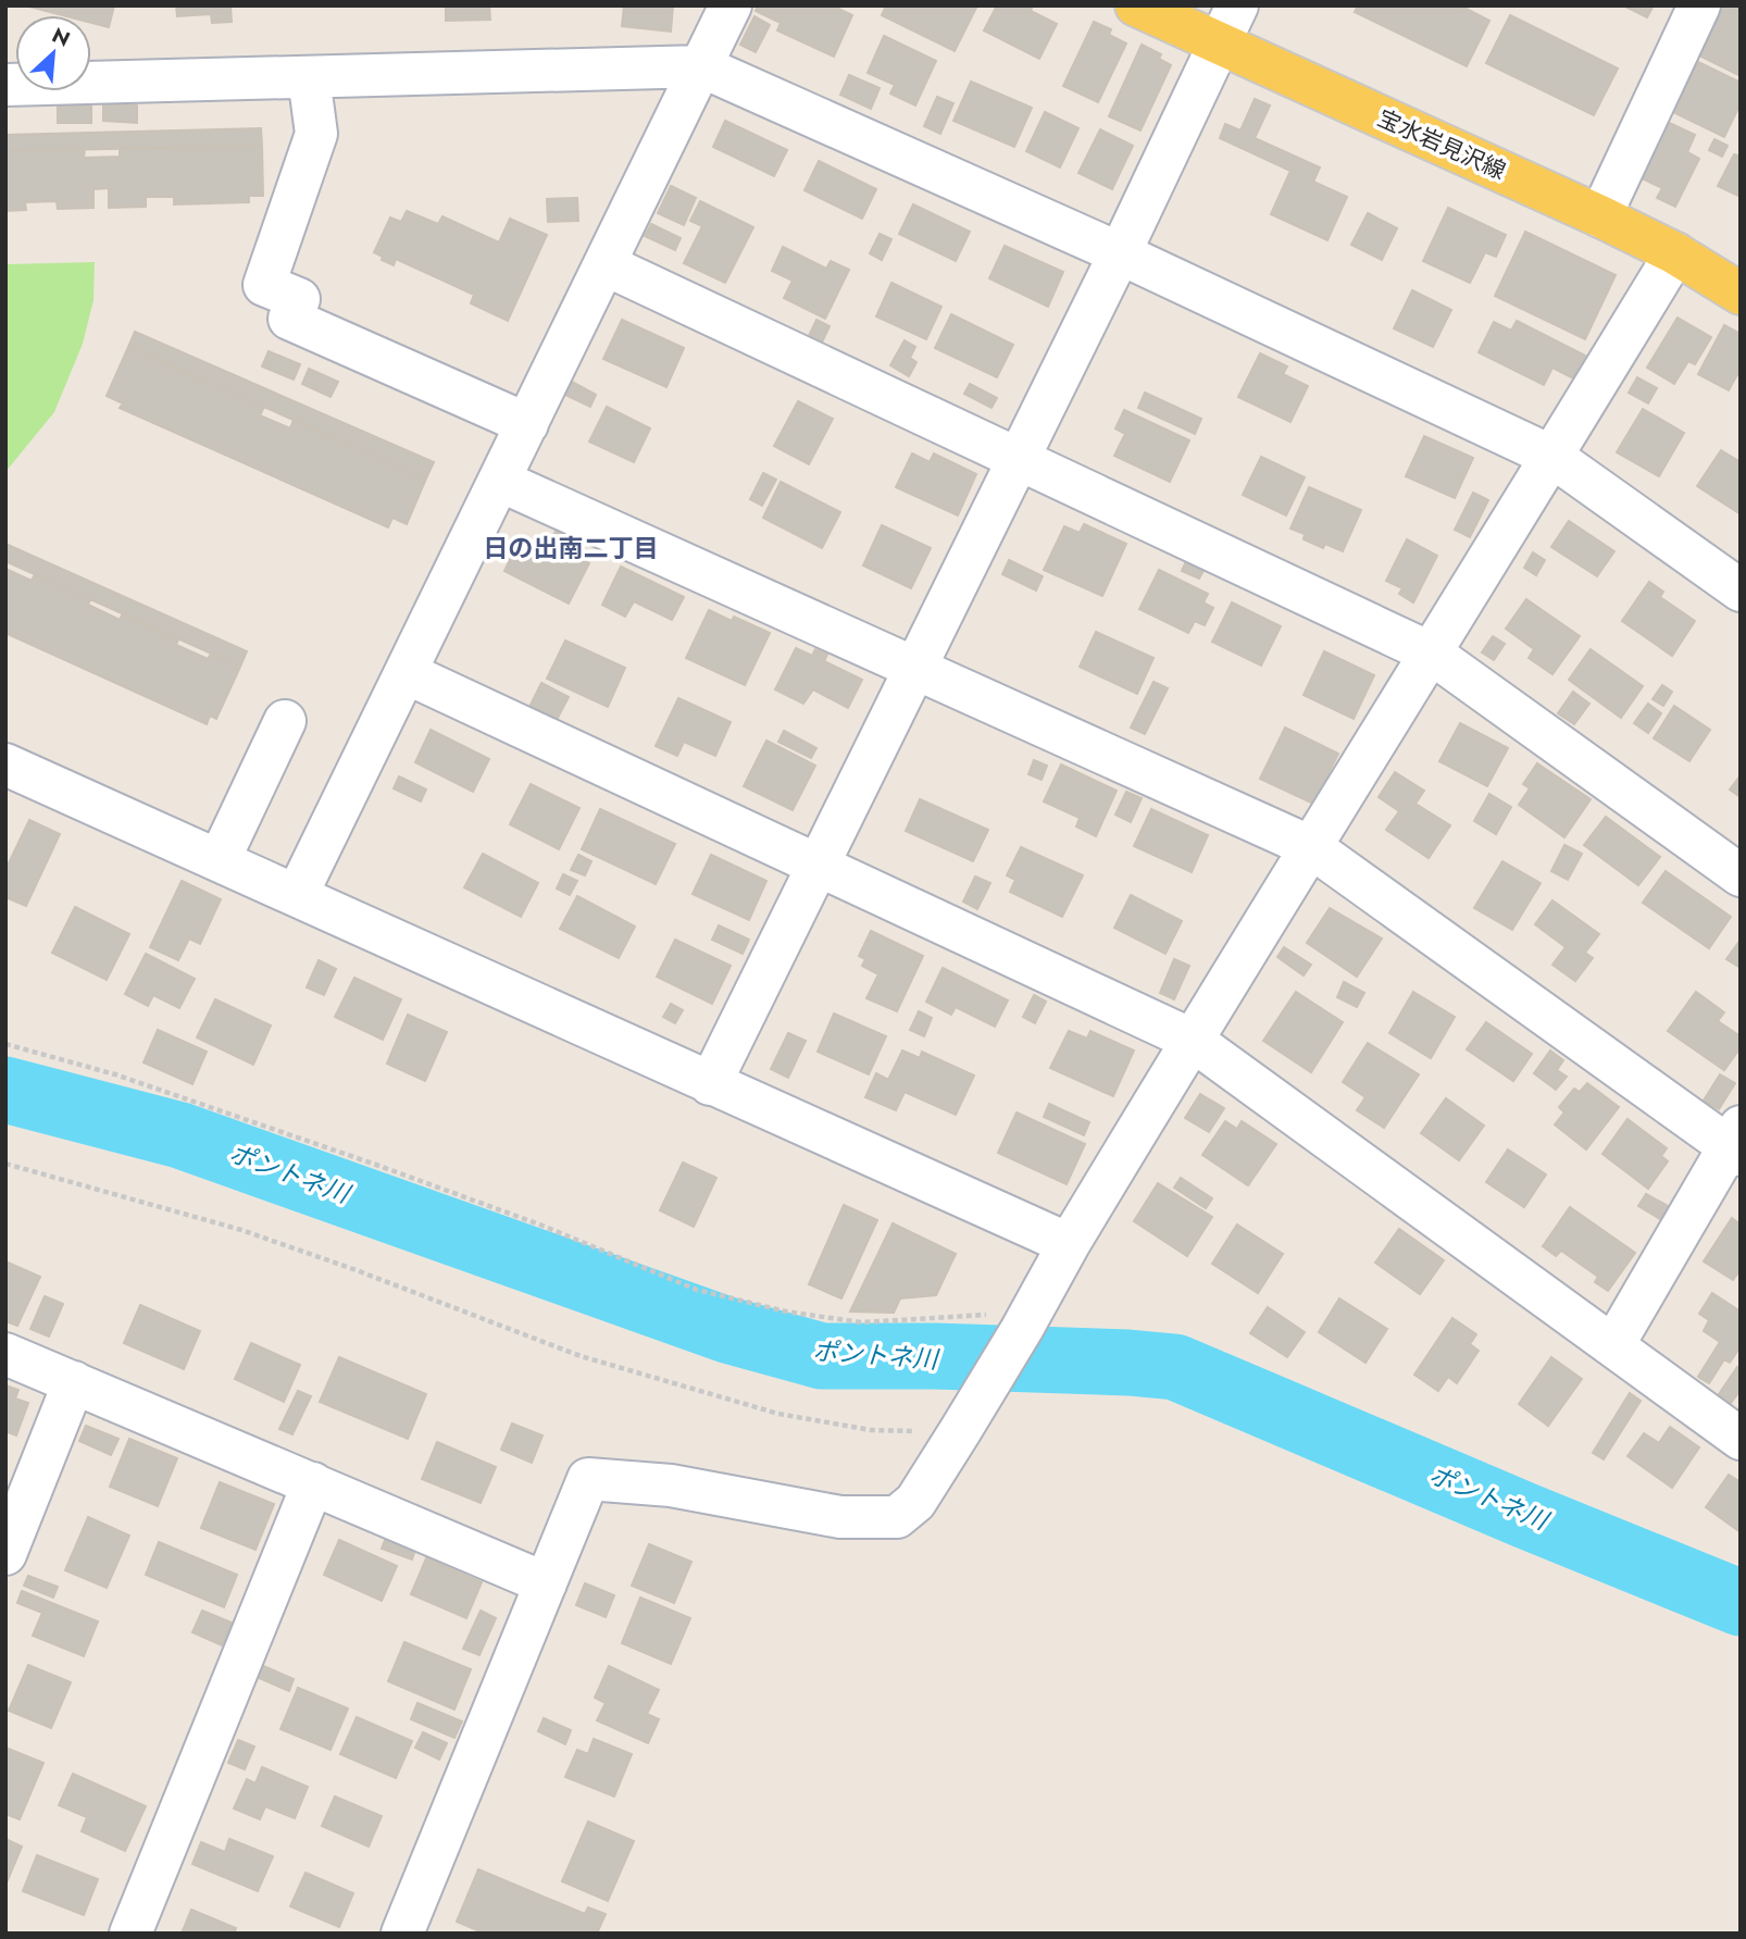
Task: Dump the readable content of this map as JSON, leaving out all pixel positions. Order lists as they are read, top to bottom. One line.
{"streets":{"main road":["宝水岩見沢線"]},"districts":["日の出南二丁目"],"water":["ポントネ川"],"north":"top right"}
